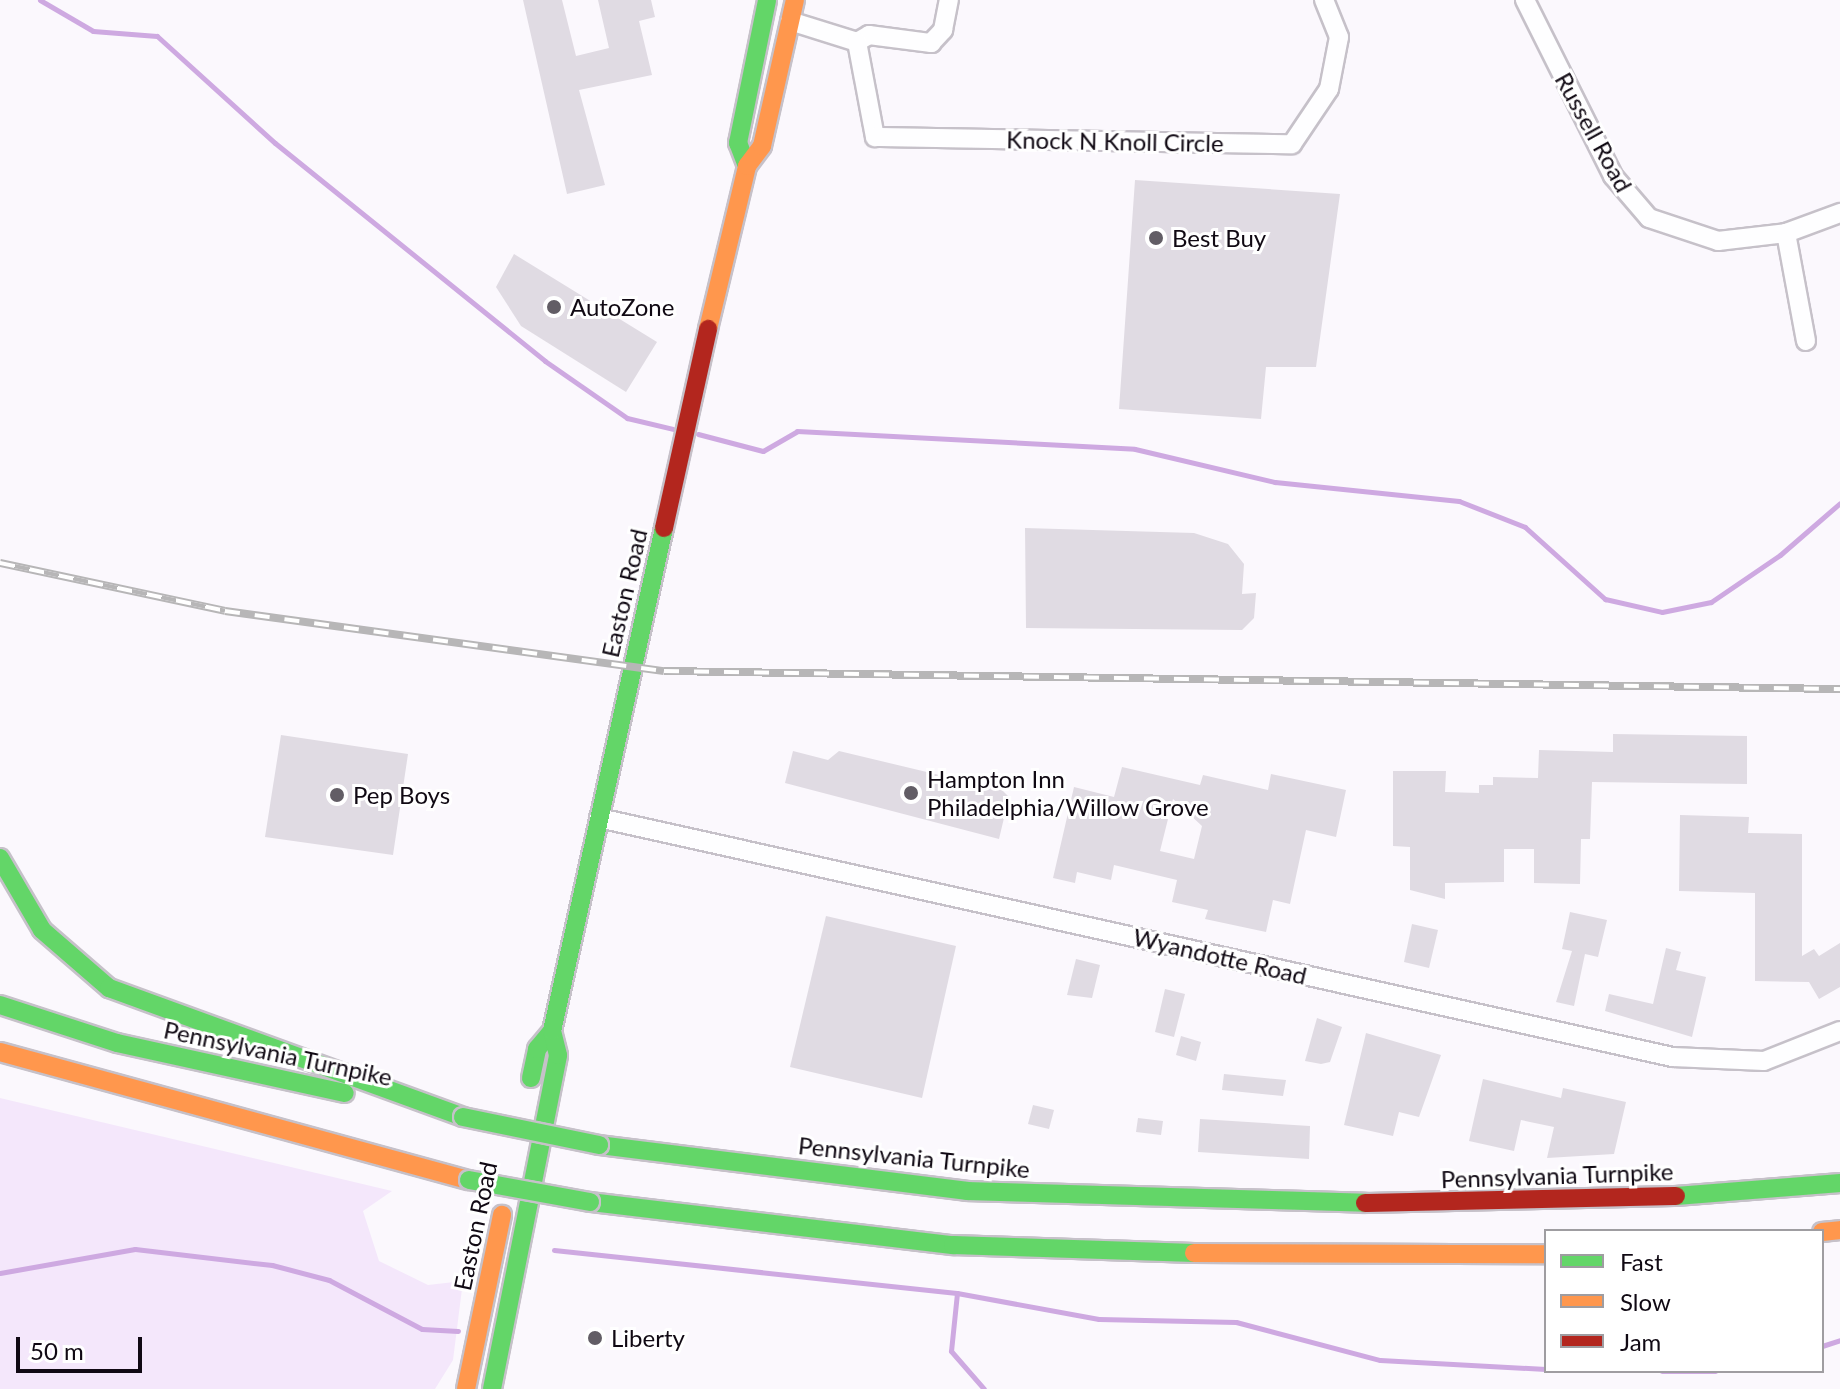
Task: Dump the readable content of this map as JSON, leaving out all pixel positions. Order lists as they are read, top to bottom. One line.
{"streets":{"main road":["Easton Road","Pennsylvania Turnpike"],"street":["Russell Road","Knock N Knoll Circle","Wyandotte Road"]},"crossings":[["Easton Road","Wyandotte Road"]],"places":["Best Buy","AutoZone","Hampton Inn Philadelphia/Willow Grove","Pep Boys","Liberty"],"legend":["Fast","Slow","Jam"],"scale_bar":"50 m"}
